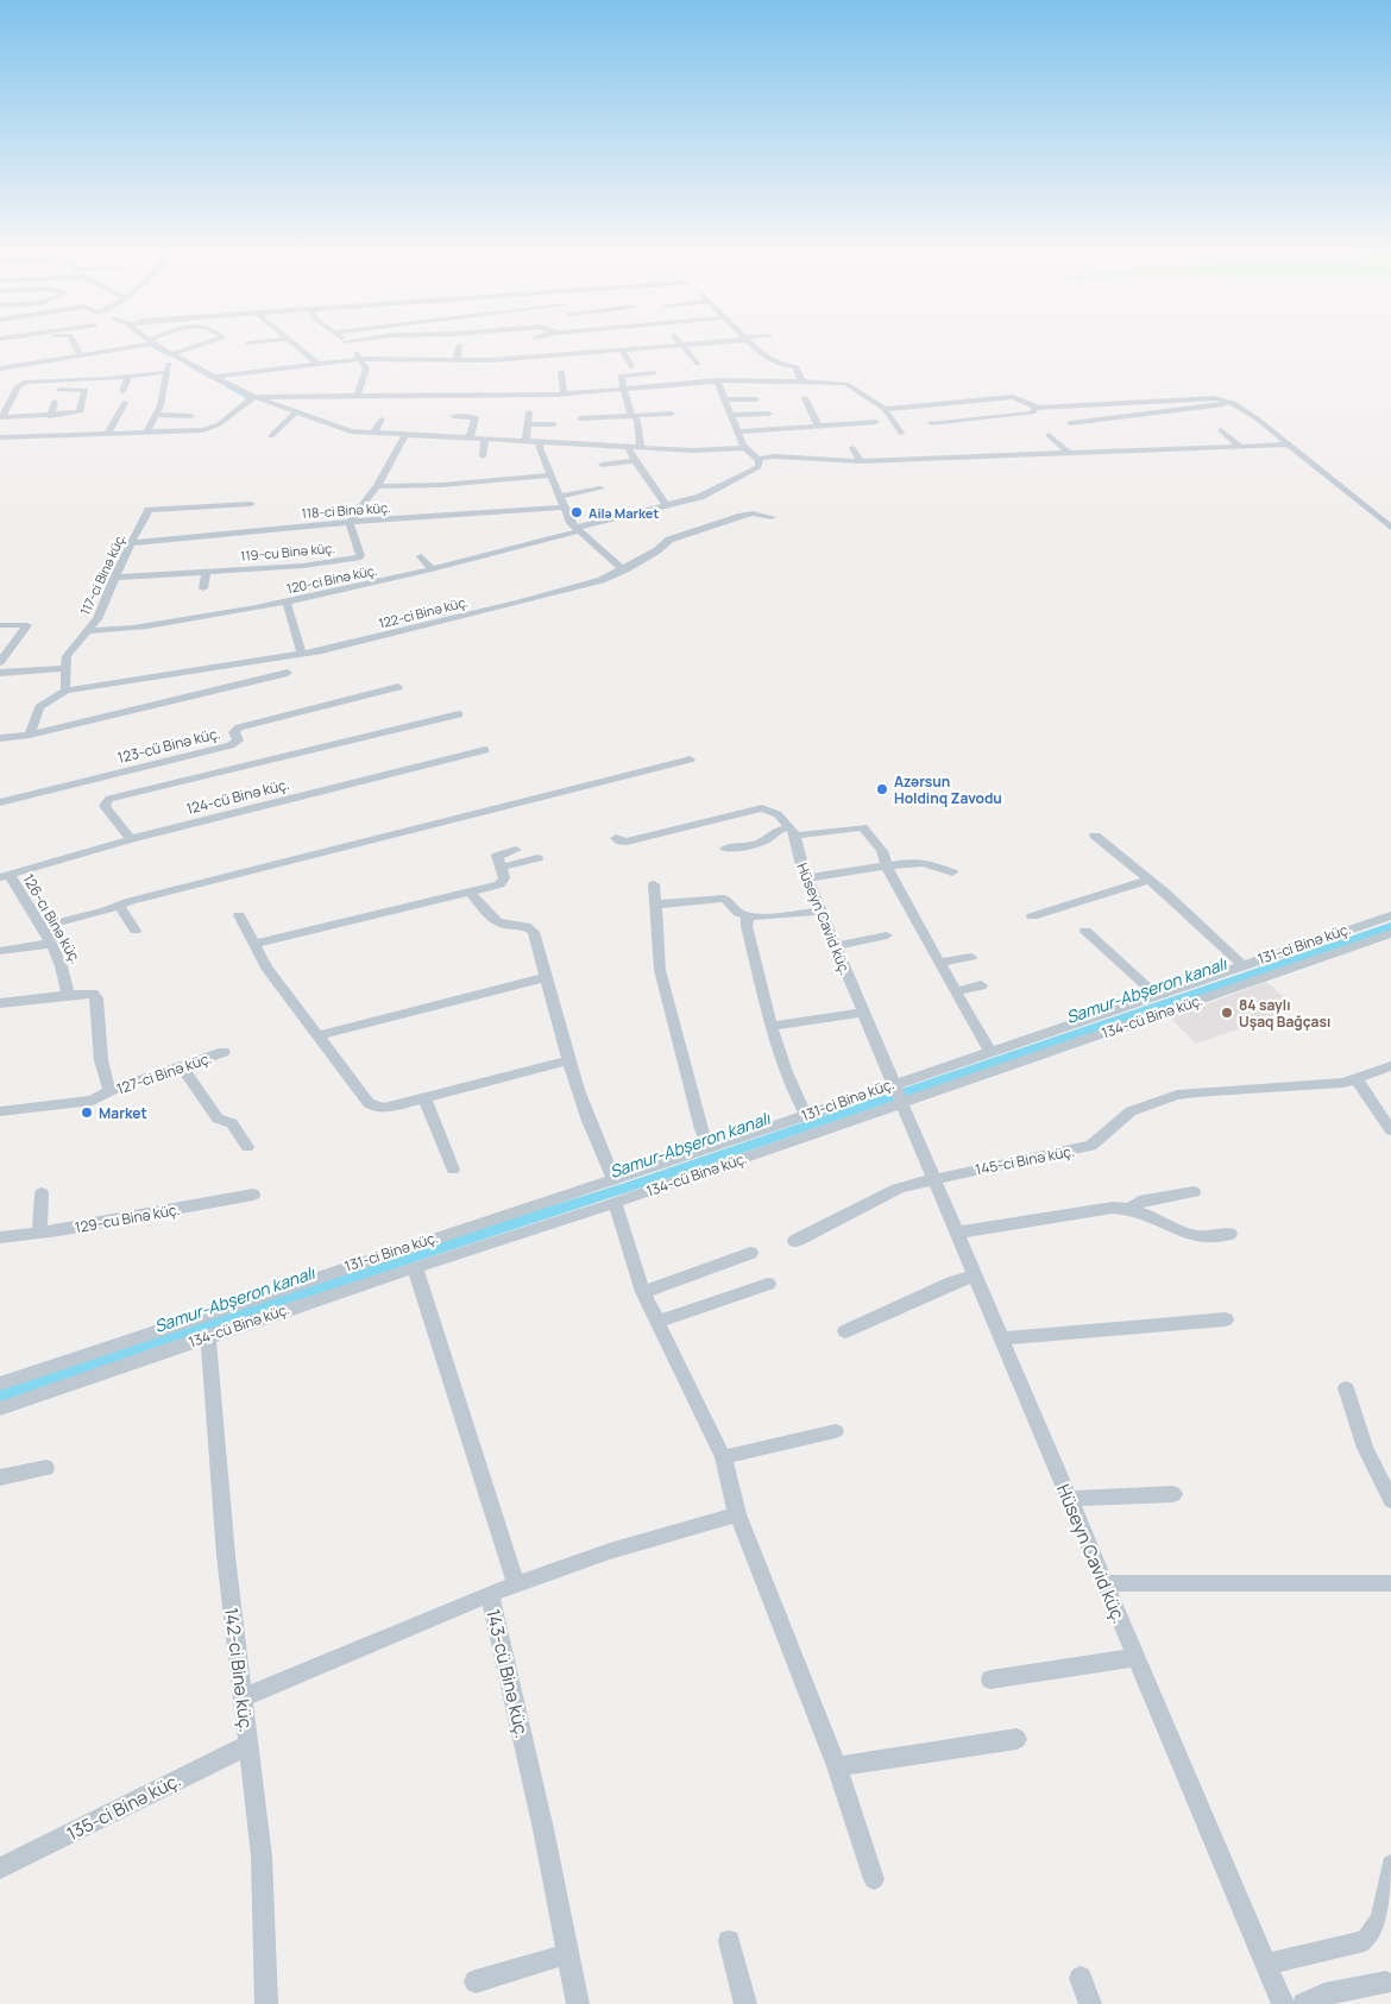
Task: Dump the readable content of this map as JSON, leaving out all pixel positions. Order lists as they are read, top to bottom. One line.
{"streets":{"street":["118-ci Binə küç.","119-cu Binə küç.","117-ci Binə küç.","120-ci Binə küç.","122-ci Binə küç.","123-cü Binə küç.","124-cü Binə küç.","126-cı Binə küç.","Hüseyn Cavid küç.","131-ci Binə küç.","134-cü Binə küç.","127-ci Binə küç.","145-ci Binə küç.","129-cu Binə küç.","142-ci Binə küç.","143-cü Binə küç.","135-ci Binə küç."]},"crossings":[["118-ci Binə küç.","119-cu Binə küç."],["118-ci Binə küç.","117-ci Binə küç."],["119-cu Binə küç.","117-ci Binə küç."],["117-ci Binə küç.","120-ci Binə küç."],["117-ci Binə küç.","122-ci Binə küç."],["124-cü Binə küç.","126-cı Binə küç."],["Hüseyn Cavid küç.","131-ci Binə küç."],["Hüseyn Cavid küç.","134-cü Binə küç."],["Hüseyn Cavid küç.","145-ci Binə küç."],["134-cü Binə küç.","142-ci Binə küç."],["142-ci Binə küç.","135-ci Binə küç."]],"water":["Samur-Abşeron kanalı"],"places":["Ailә Market","Azərsun Holdinq Zavodu","84 saylı Uşaq Bağçası","Market"]}
